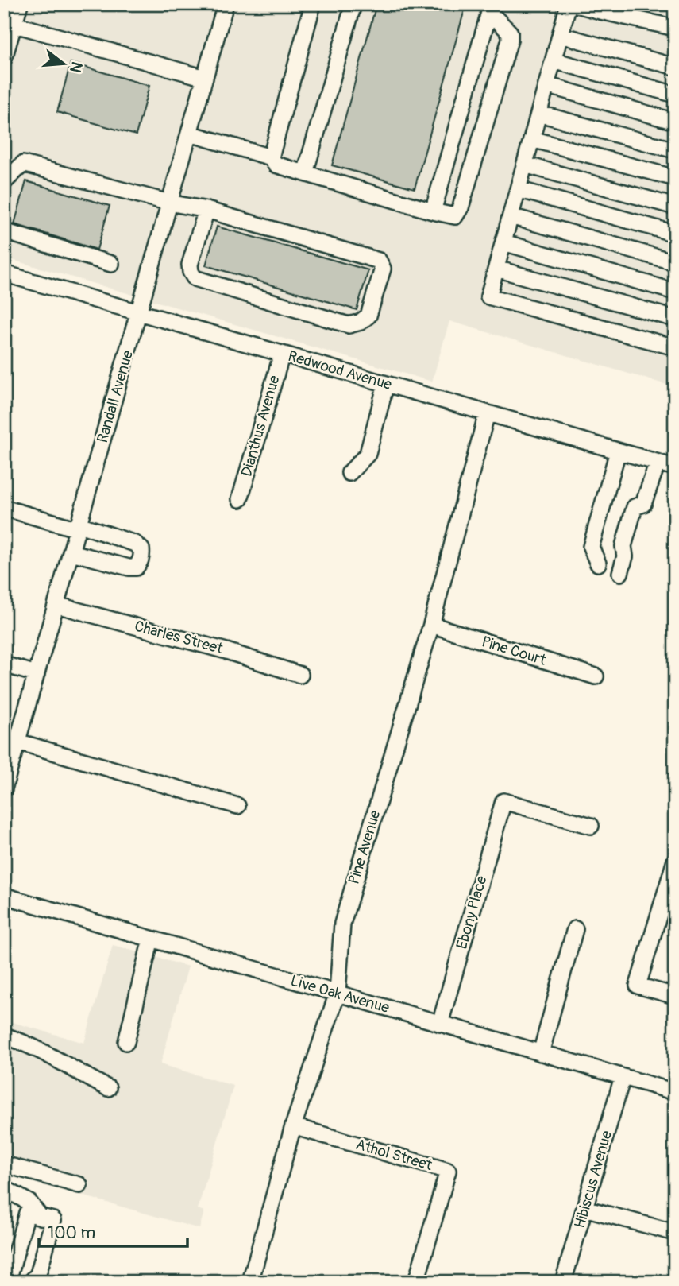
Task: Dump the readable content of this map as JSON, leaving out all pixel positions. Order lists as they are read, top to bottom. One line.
{"streets":{"street":["Redwood Avenue","Randall Avenue","Dianthus Avenue","Charles Street","Pine Court","Pine Avenue","Ebony Place","Live Oak Avenue","Athol Street","Hibiscus Avenue"]},"crossings":[["Redwood Avenue","Randall Avenue"],["Redwood Avenue","Dianthus Avenue"],["Redwood Avenue","Pine Avenue"],["Randall Avenue","Charles Street"],["Pine Court","Pine Avenue"],["Pine Avenue","Live Oak Avenue"],["Pine Avenue","Athol Street"],["Ebony Place","Live Oak Avenue"],["Live Oak Avenue","Hibiscus Avenue"]],"scale_bar":"100 m","north":"right"}
